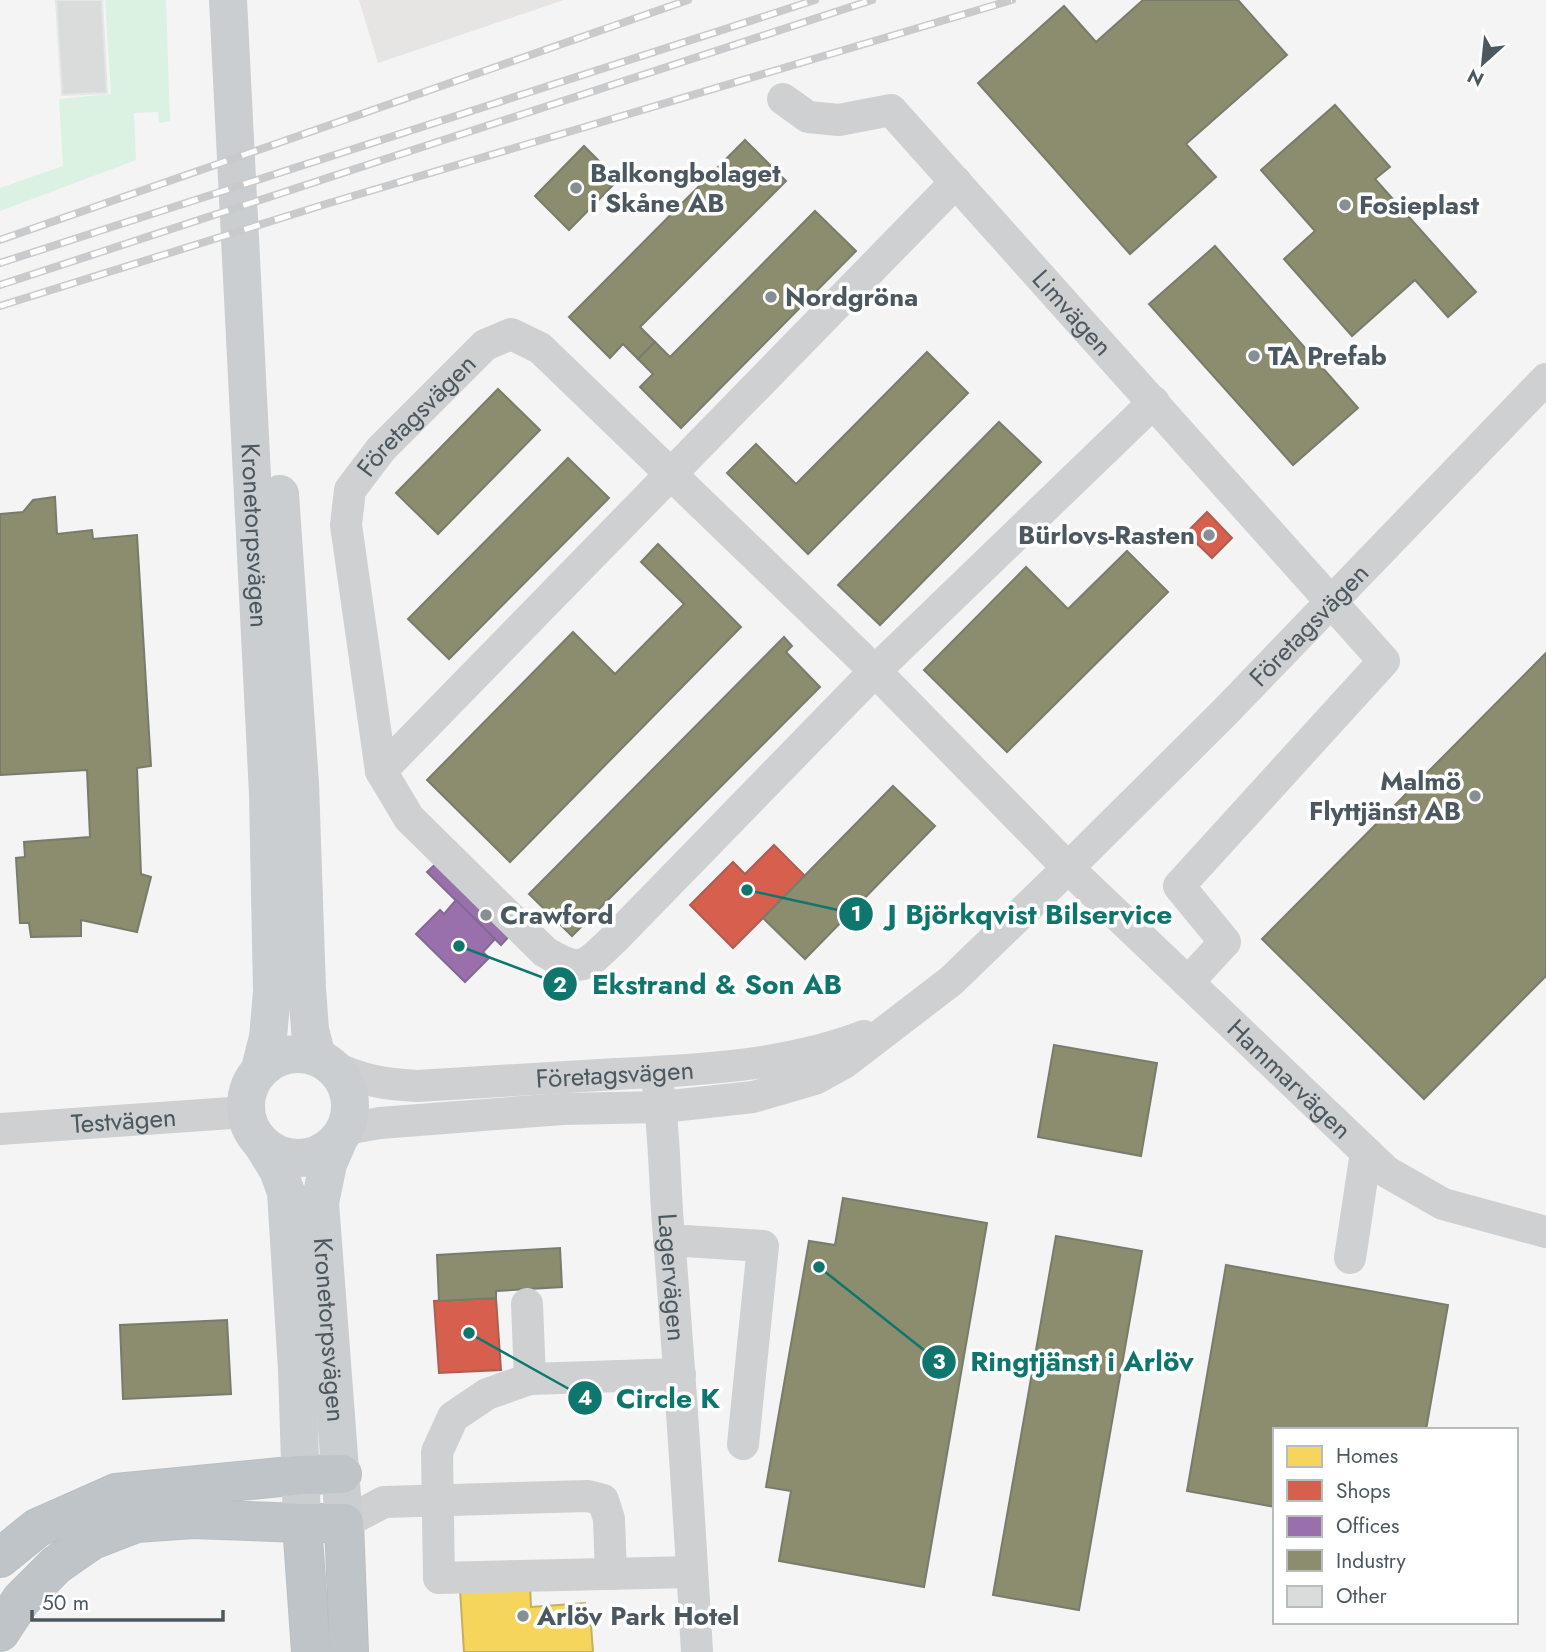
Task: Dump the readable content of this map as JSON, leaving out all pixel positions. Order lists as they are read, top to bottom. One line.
{"streets":{"main road":["Kronetorpsvägen"],"street":["Limvägen","Företagsvägen","Hammarvägen","Testvägen","Lagervägen"]},"crossings":[["Limvägen","Företagsvägen"],["Limvägen","Hammarvägen"],["Företagsvägen","Kronetorpsvägen"],["Företagsvägen","Hammarvägen"],["Företagsvägen","Testvägen"],["Företagsvägen","Lagervägen"],["Kronetorpsvägen","Testvägen"]],"places":["Balkongbolaget i Skåne AB","Fosieplast","Nordgröna","TA Prefab","Bürlovs-Rasten","Malmö Flyttjänst AB","J Björkqvist Bilservice","Crawford","Ekstrand & Son AB","Ringtjänst i Arlöv","Circle K","Arlöv Park Hotel"],"legend":["Homes","Shops","Offices","Industry","Other"],"scale_bar":"50 m","north":"bottom left"}
